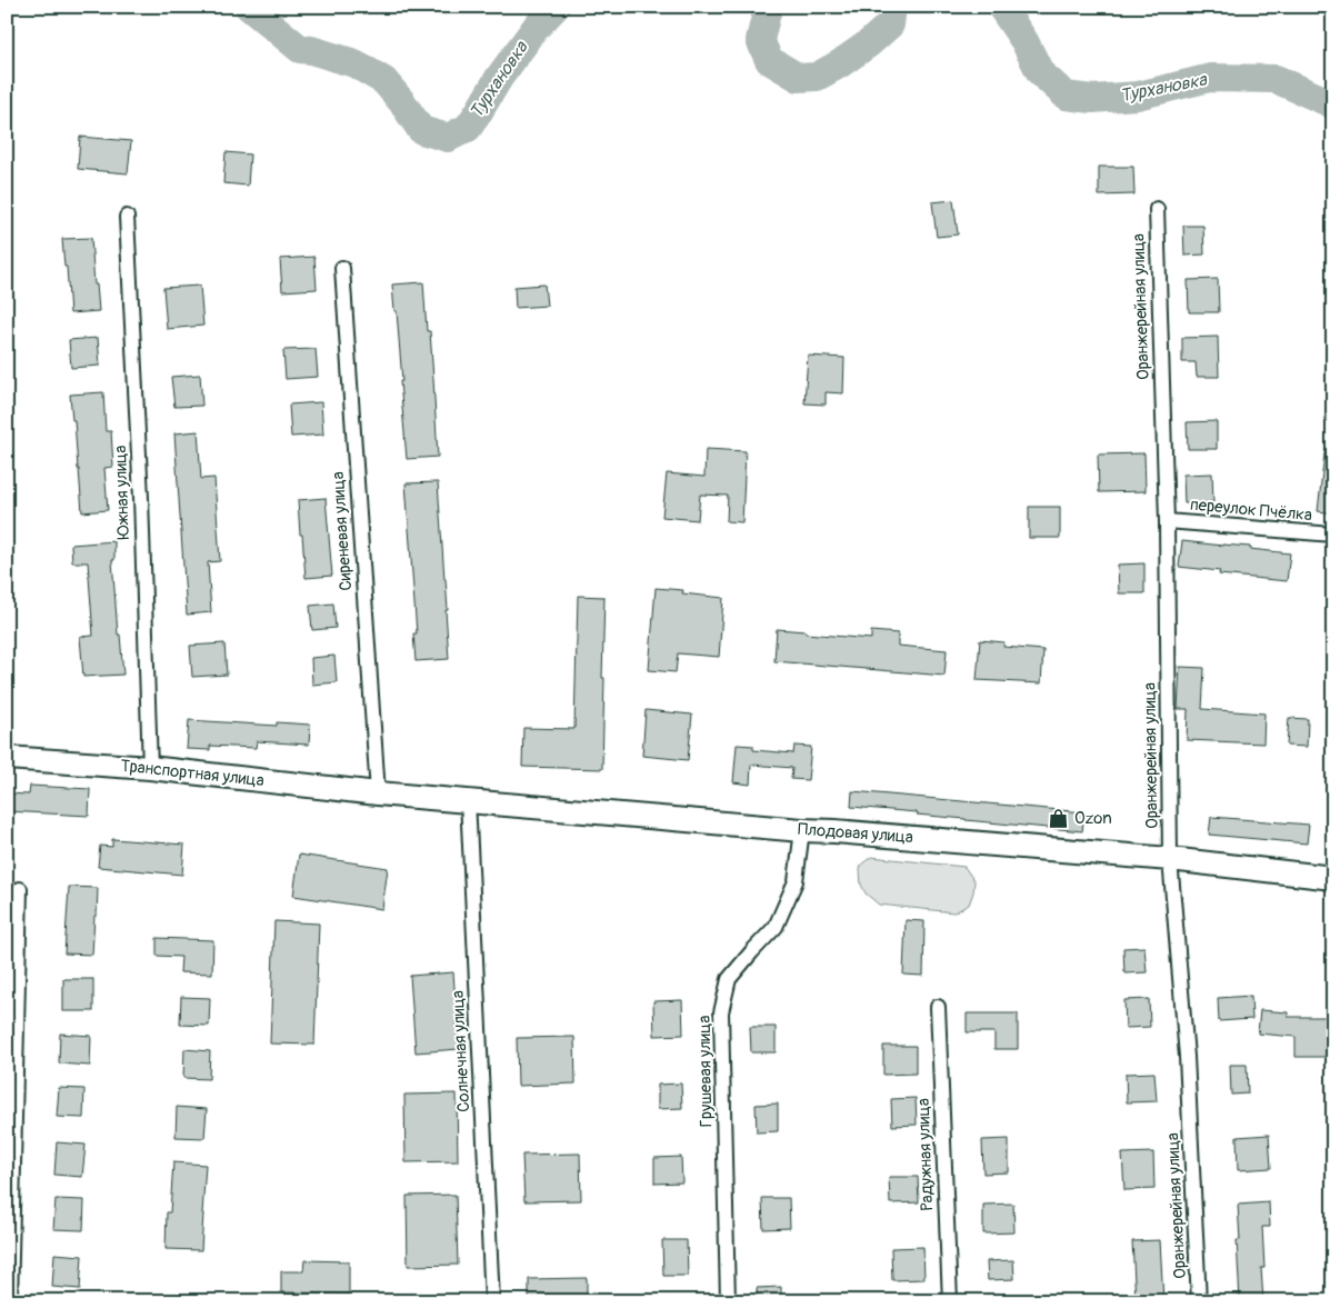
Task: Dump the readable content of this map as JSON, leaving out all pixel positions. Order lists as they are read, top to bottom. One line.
{"streets":{"main road":["Транспортная улица","Плодовая улица"],"street":["Оранжерейная улица","Южная улица","переулок Пчёлка","Сиреневая улица","Солнечная улица","Грушевая улица","Радужная улица"]},"crossings":[["Оранжерейная улица","переулок Пчёлка"],["Оранжерейная улица","Плодовая улица"],["Южная улица","Транспортная улица"],["Сиреневая улица","Транспортная улица"],["Сиреневая улица","Плодовая улица"],["Транспортная улица","Плодовая улица"],["Плодовая улица","Солнечная улица"],["Плодовая улица","Грушевая улица"]],"water":["Турхановка"],"places":{"shop":["Ozon"]}}
